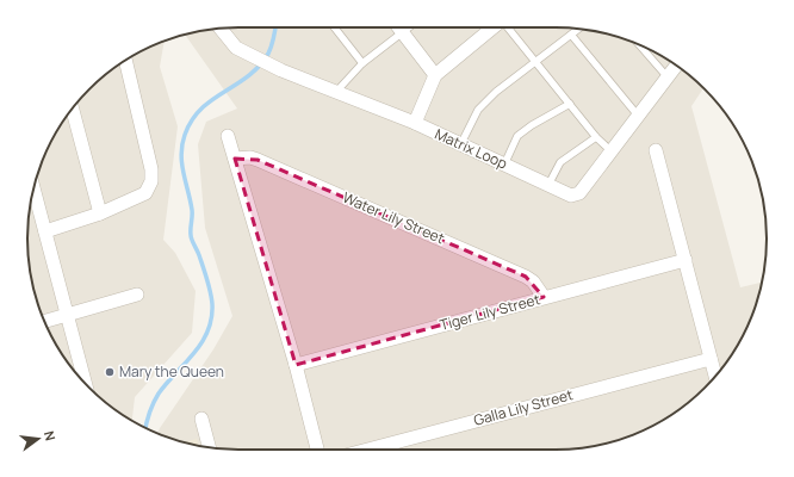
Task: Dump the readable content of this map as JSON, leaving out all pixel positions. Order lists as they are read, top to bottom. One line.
{"streets":{"street":["Matrix Loop","Water Lily Street","Tiger Lily Street","Galla Lily Street"]},"crossings":[["Water Lily Street","Tiger Lily Street"]],"places":["Mary the Queen"],"north":"right"}
